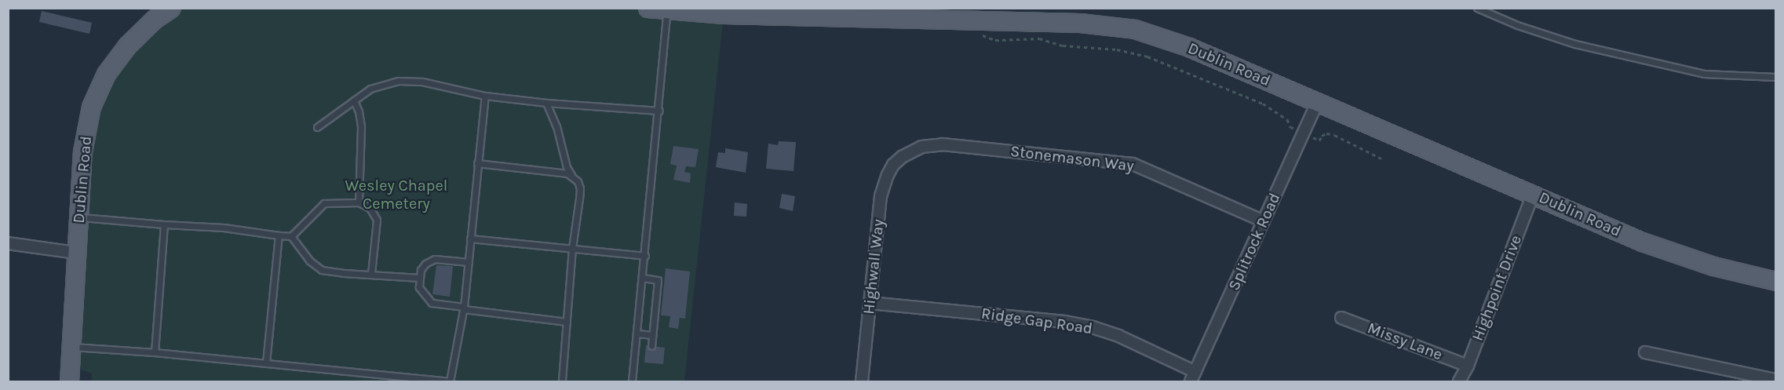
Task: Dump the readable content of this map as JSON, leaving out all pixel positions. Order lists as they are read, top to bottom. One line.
{"streets":{"main road":["Dublin Road"],"street":["Stonemason Way","Splitrock Road","Highwall Way","Highpoint Drive","Ridge Gap Road","Missy Lane"]},"crossings":[["Dublin Road","Splitrock Road"],["Dublin Road","Highpoint Drive"],["Stonemason Way","Splitrock Road"],["Stonemason Way","Highwall Way"],["Splitrock Road","Ridge Gap Road"],["Highwall Way","Ridge Gap Road"],["Highpoint Drive","Missy Lane"]],"parks":["Wesley Chapel Cemetery"]}
